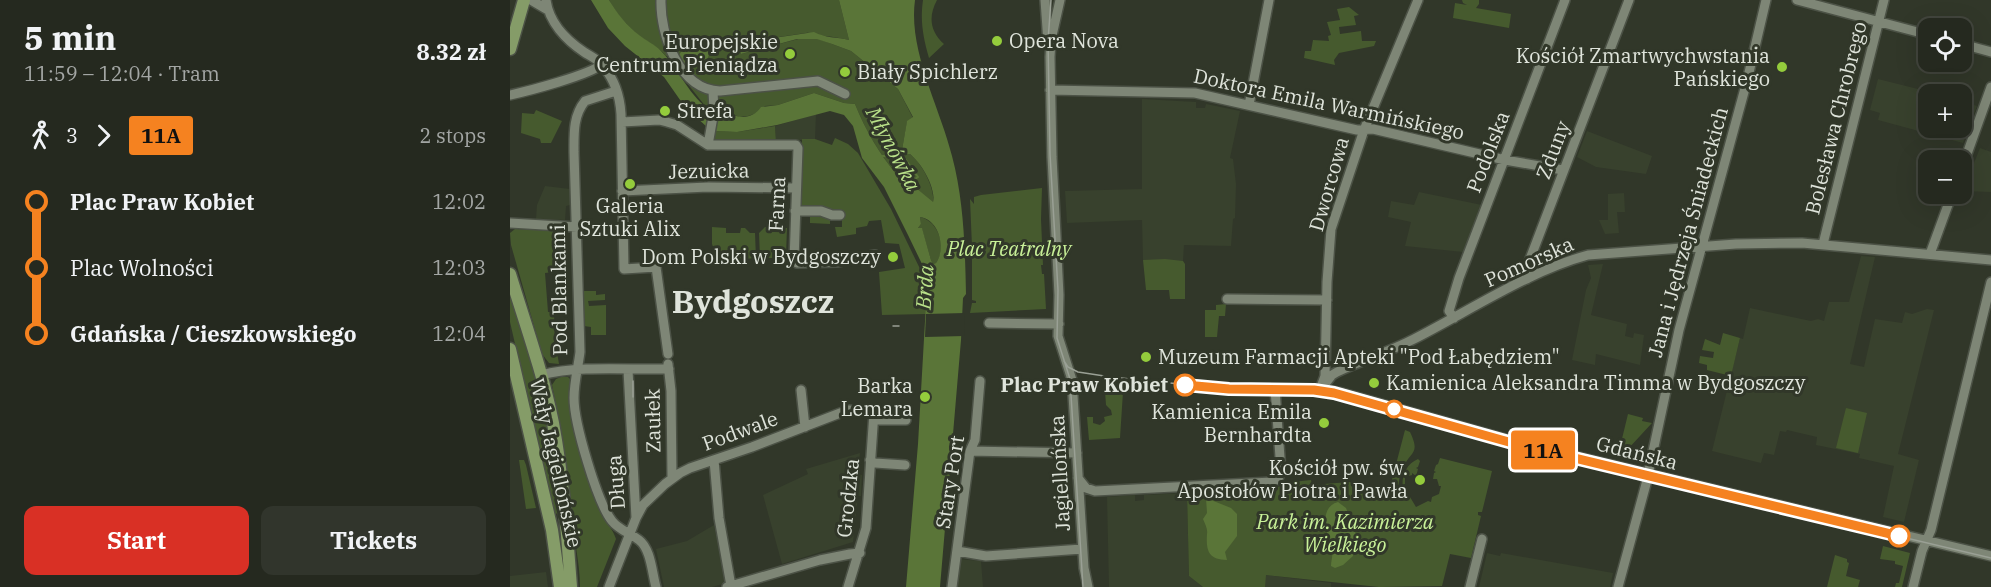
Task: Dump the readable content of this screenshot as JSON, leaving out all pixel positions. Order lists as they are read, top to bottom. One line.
{"streets":{"main road":["Wały Jagiellońskie"],"street":["Doktora Emila Warmińskiego","Bolesława Chrobrego","Zduny","Podolska","Jezuicka","Dworcowa","Farna","Jana i Jędrzeja Śniadeckich","Pomorska","Pod Blankami","Zaułek","Podwale","Gdańska","Jagiellońska","Długa","Stary Port","Grodzka"]},"crossings":[["Doktora Emila Warmińskiego","Zduny"],["Doktora Emila Warmińskiego","Podolska"],["Doktora Emila Warmińskiego","Dworcowa"],["Doktora Emila Warmińskiego","Jagiellońska"],["Bolesława Chrobrego","Pomorska"],["Zduny","Pomorska"],["Podolska","Pomorska"],["Jezuicka","Farna"],["Jezuicka","Zaułek"],["Dworcowa","Pomorska"],["Dworcowa","Gdańska"],["Jana i Jędrzeja Śniadeckich","Pomorska"],["Jana i Jędrzeja Śniadeckich","Gdańska"],["Pomorska","Gdańska"],["Pod Blankami","Długa"],["Zaułek","Podwale"],["Podwale","Długa"],["Podwale","Grodzka"]],"districts":["Bydgoszcz"],"water":["Młynówka","Brda"],"parks":["Plac Teatralny","Park im. Kazimierza Wielkiego"],"places":["Opera Nova","Europejskie Centrum Pieniądza","Kościół Zmartwychwstania Pańskiego","Biały Spichlerz","Strefa","Galeria Sztuki Alix","Dom Polski w Bydgoszczy","Muzeum Farmacji Apteki \"Pod Łabędziem\"","Kamienica Aleksandra Timma w Bydgoszczy","Plac Praw Kobiet","Barka Lemara","Kamienica Emila Bernhardta","Kościół pw. św. Apostołów Piotra i Pawła"],"lines":["tram line 11A"],"page":{"heading":["5 min","11:59 – 12:04 · Tram","8.32 zł"],"on_map":"11A","map_buttons":["+","−"],"legs":["3","11A","2 stops"],"list":[{"name":"Plac Praw Kobiet","value":"12:02"},{"name":"Plac Wolności","value":"12:03"},{"name":"Gdańska / Cieszkowskiego","value":"12:04"}],"buttons":["Start","Tickets"]}}
